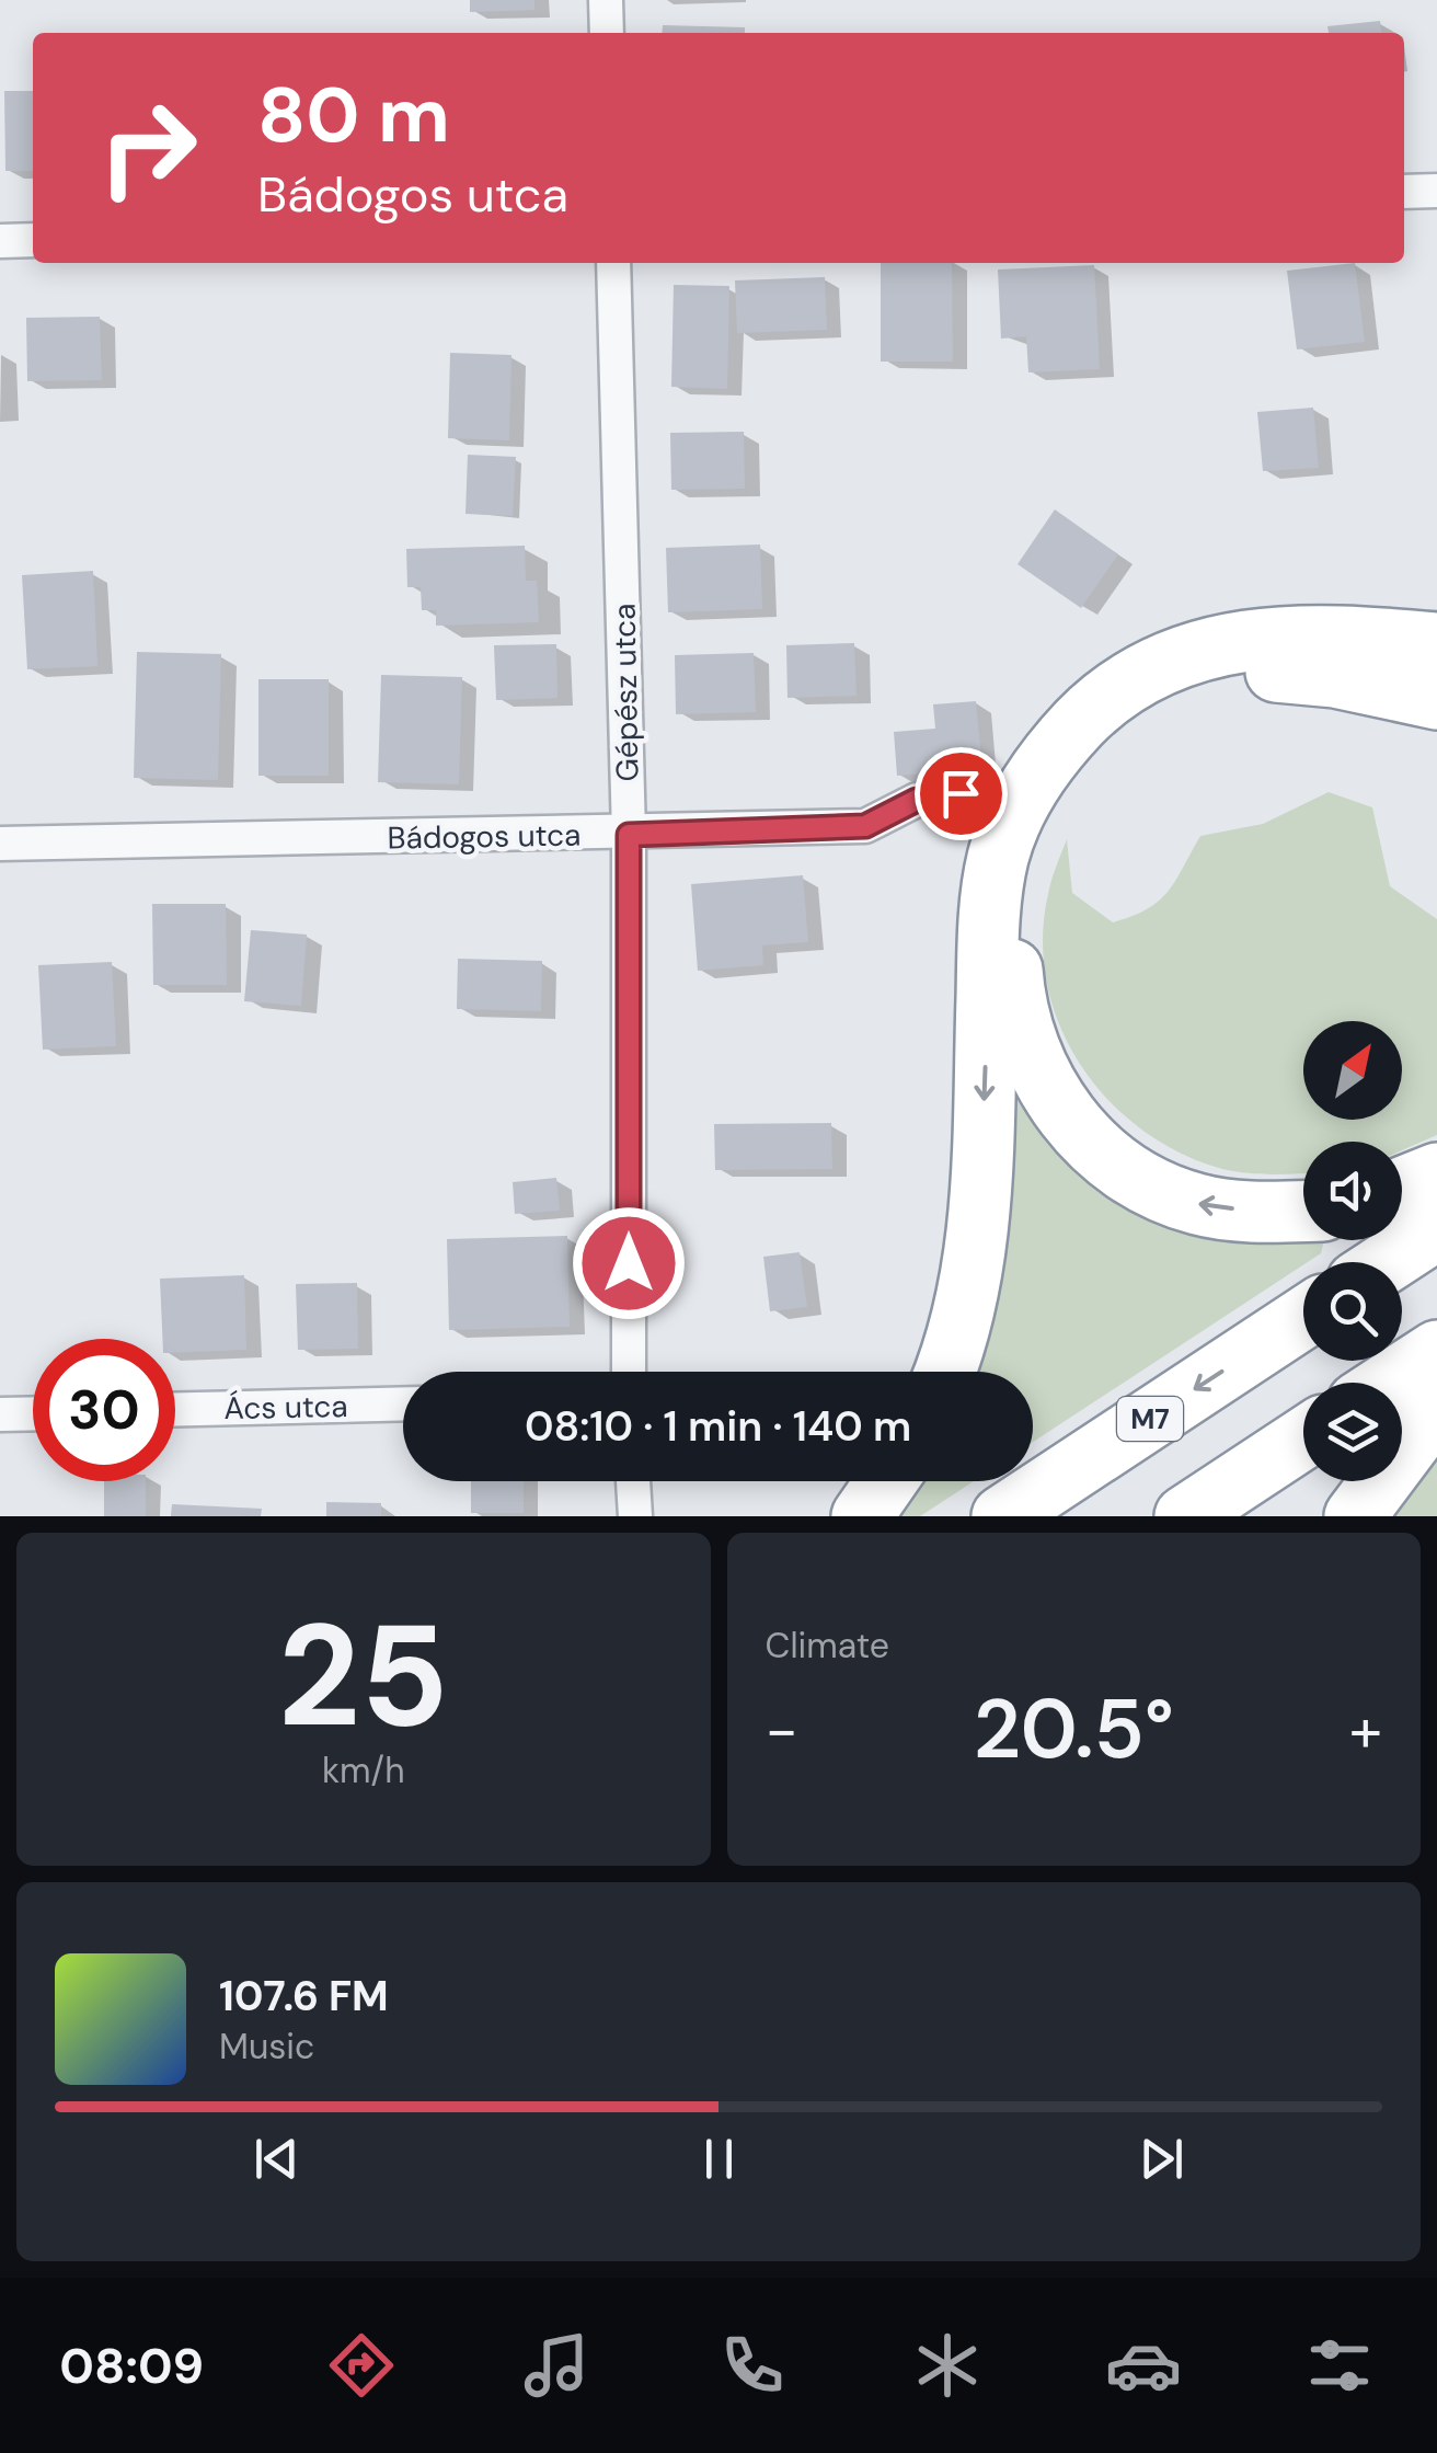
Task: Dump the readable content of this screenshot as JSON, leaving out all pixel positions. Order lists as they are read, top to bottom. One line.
{"streets":{"highway":["M7"],"street":["Gépész utca","Bádogos utca","Ács utca"]},"crossings":[["Gépész utca","Bádogos utca"]],"north":"top right","page":{"turn":["80 m","Bádogos utca"],"limit":"30","trip":"08:10 · 1 min · 140 m","tile":[["25","km/h"],"Climate"],"heat":["−","20.5°","+"],"song":["107.6 FM","Music"],"tabs":"08:09"}}
